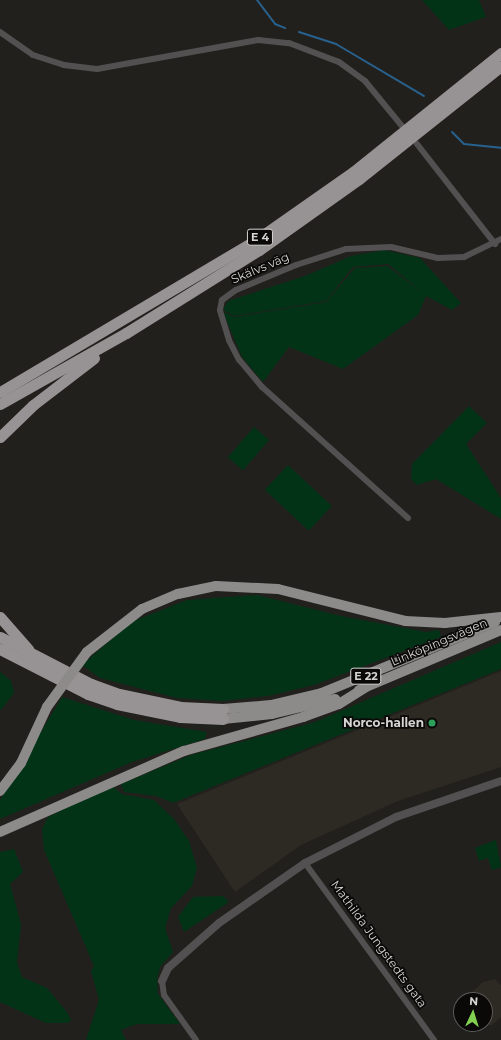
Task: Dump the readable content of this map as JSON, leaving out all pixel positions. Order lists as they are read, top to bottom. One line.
{"streets":{"highway":["E 4","Linköpingsvägen","E 22"],"street":["Skälvs väg","Mathilda Jungstedts gata"]},"crossings":[["Linköpingsvägen","E 22"]],"places":["Norco-hallen"],"north":"top"}
